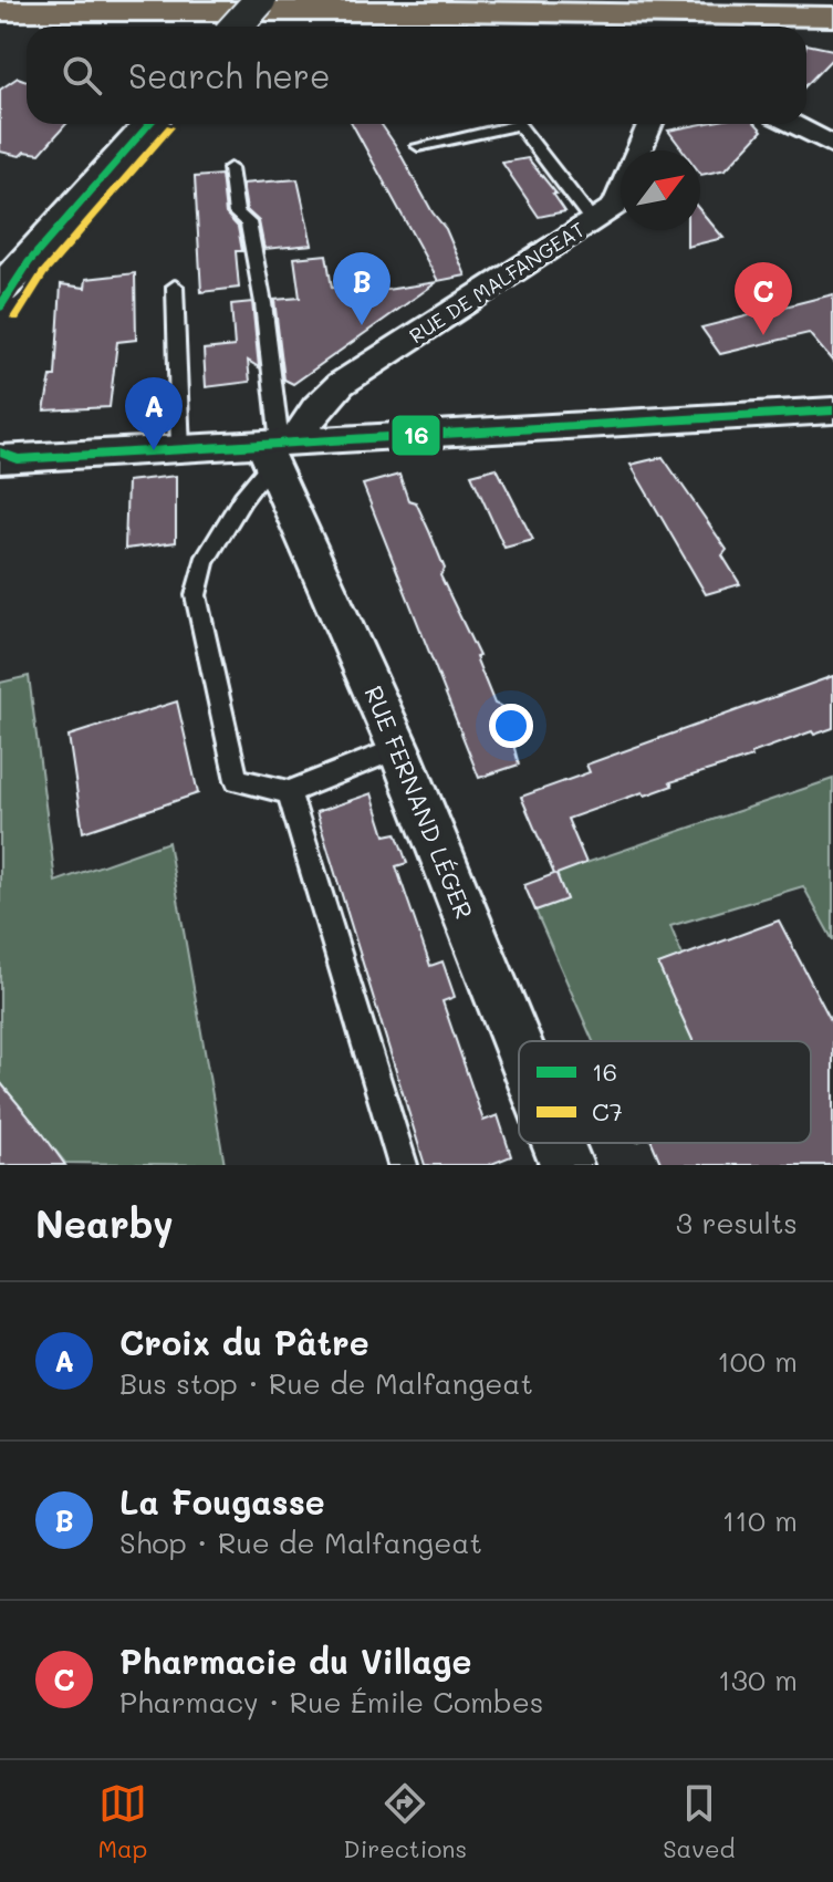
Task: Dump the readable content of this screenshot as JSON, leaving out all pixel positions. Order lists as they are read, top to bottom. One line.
{"streets":{"street":["RUE DE MALFANGEAT","RUE FERNAND LÉGER"]},"crossings":[["RUE DE MALFANGEAT","RUE FERNAND LÉGER"]],"lines":["transit line 16","transit line C7"],"legend":["16","C7"],"north":"top right","page":{"search":"Search here","pins":["B","C","A"],"heading":["Nearby","3 results"],"list":[{"mark":"A","name":"Croix du Pâtre","note":"Bus stop · Rue de Malfangeat","value":"100 m"},{"mark":"B","name":"La Fougasse","note":"Shop · Rue de Malfangeat","value":"110 m"},{"mark":"C","name":"Pharmacie du Village","note":"Pharmacy · Rue Émile Combes","value":"130 m"}],"nav":["Map","Directions","Saved"]}}
